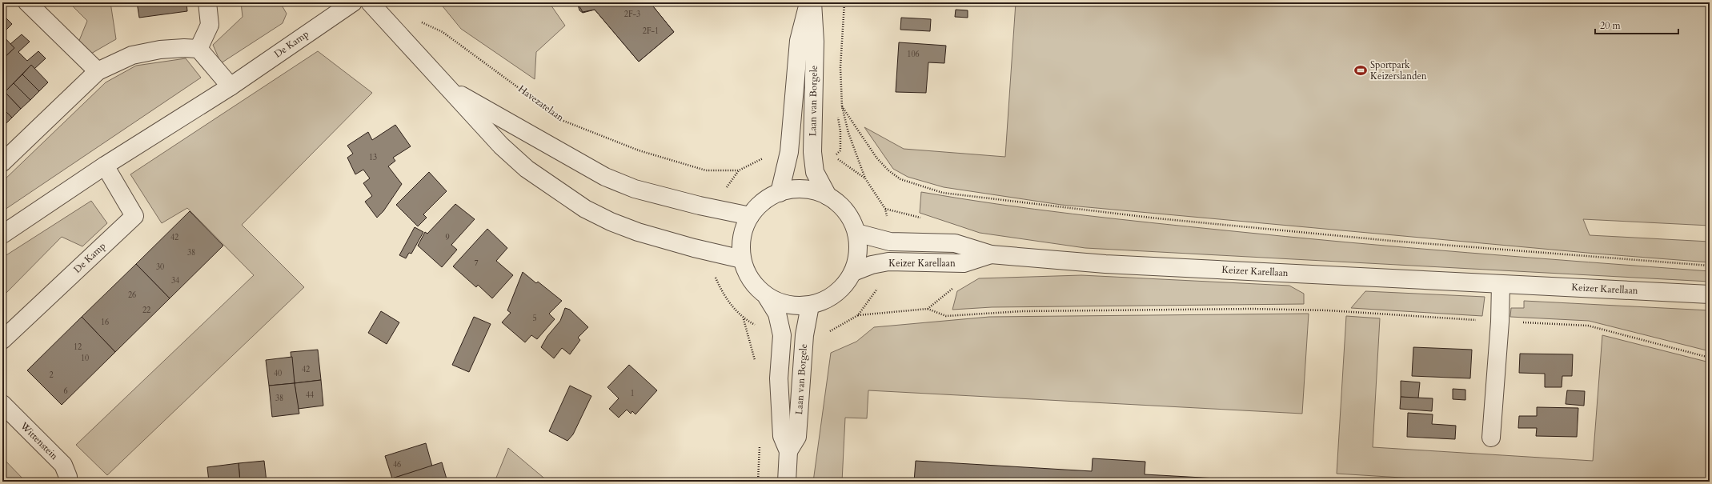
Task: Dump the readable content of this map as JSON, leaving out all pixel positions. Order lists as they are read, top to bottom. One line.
{"streets":{"street":["De Kamp","Laan van Borgele","Keizer Karellaan","Wittenstein"],"path":["Havezatelaan"]},"places":{"sports":["Sportpark Keizerslanden"]},"house_numbers":["2F-3","2F-1","106","13","42","9","38","7","30","34","26","22","5","16","12","10","42","40","2","6","1","44","38","46"],"scale_bar":"20 m"}
